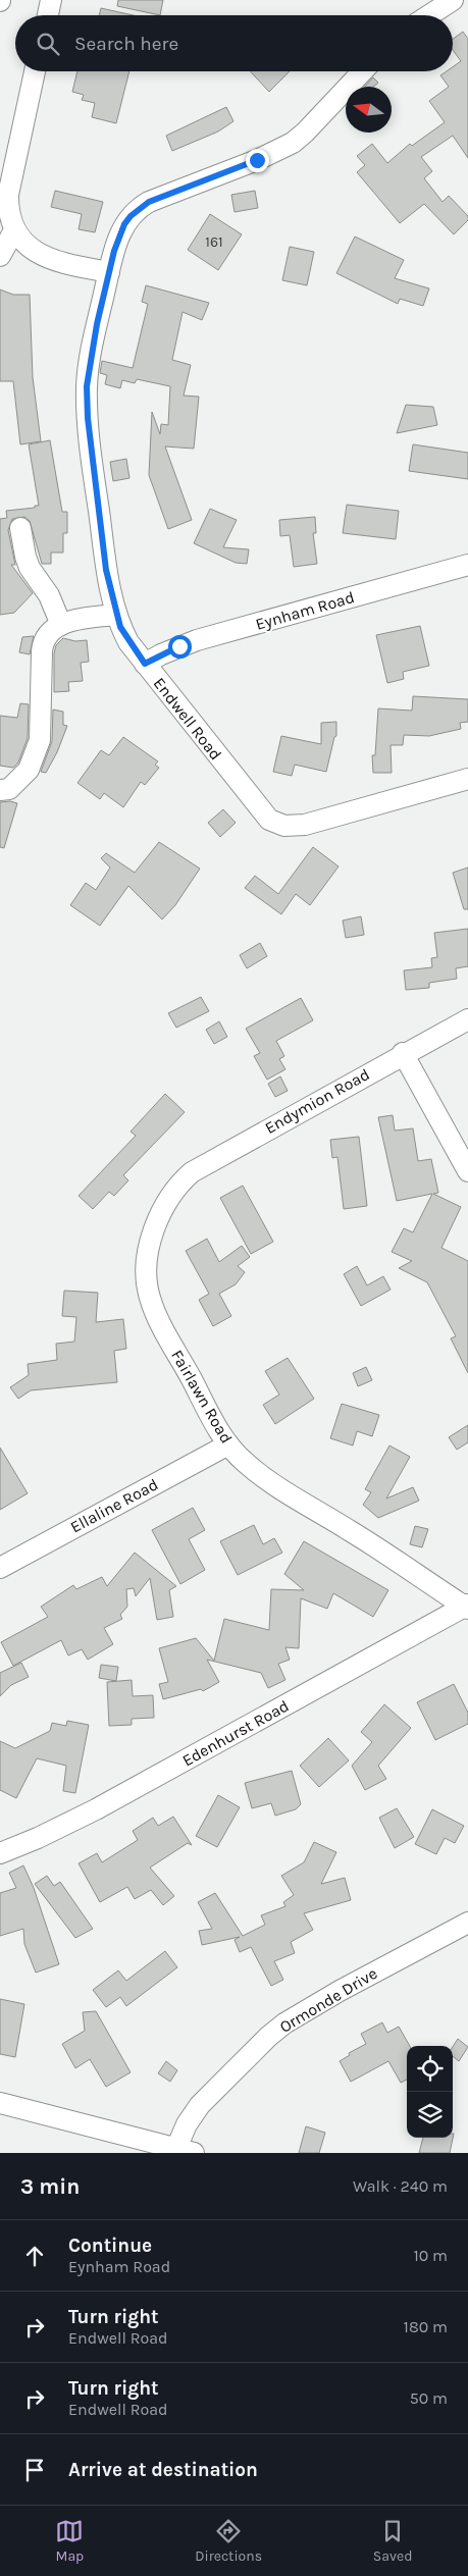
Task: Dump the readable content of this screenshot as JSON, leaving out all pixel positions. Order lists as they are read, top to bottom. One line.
{"streets":{"street":["Eynham Road","Endwell Road","Endymion Road","Fairlawn Road","Ellaline Road","Edenhurst Road","Ormonde Drive"]},"crossings":[["Eynham Road","Endwell Road"],["Endymion Road","Fairlawn Road"],["Fairlawn Road","Ellaline Road"],["Fairlawn Road","Edenhurst Road"]],"house_numbers":["161"],"north":"left","page":{"search":"Search here","heading":["3 min","Walk · 240 m"],"list":[["Continue","Eynham Road","10 m"],["Turn right","Endwell Road","180 m"],["Turn right","Endwell Road","50 m"],"Arrive at destination"],"nav":["Map","Directions","Saved"]}}
